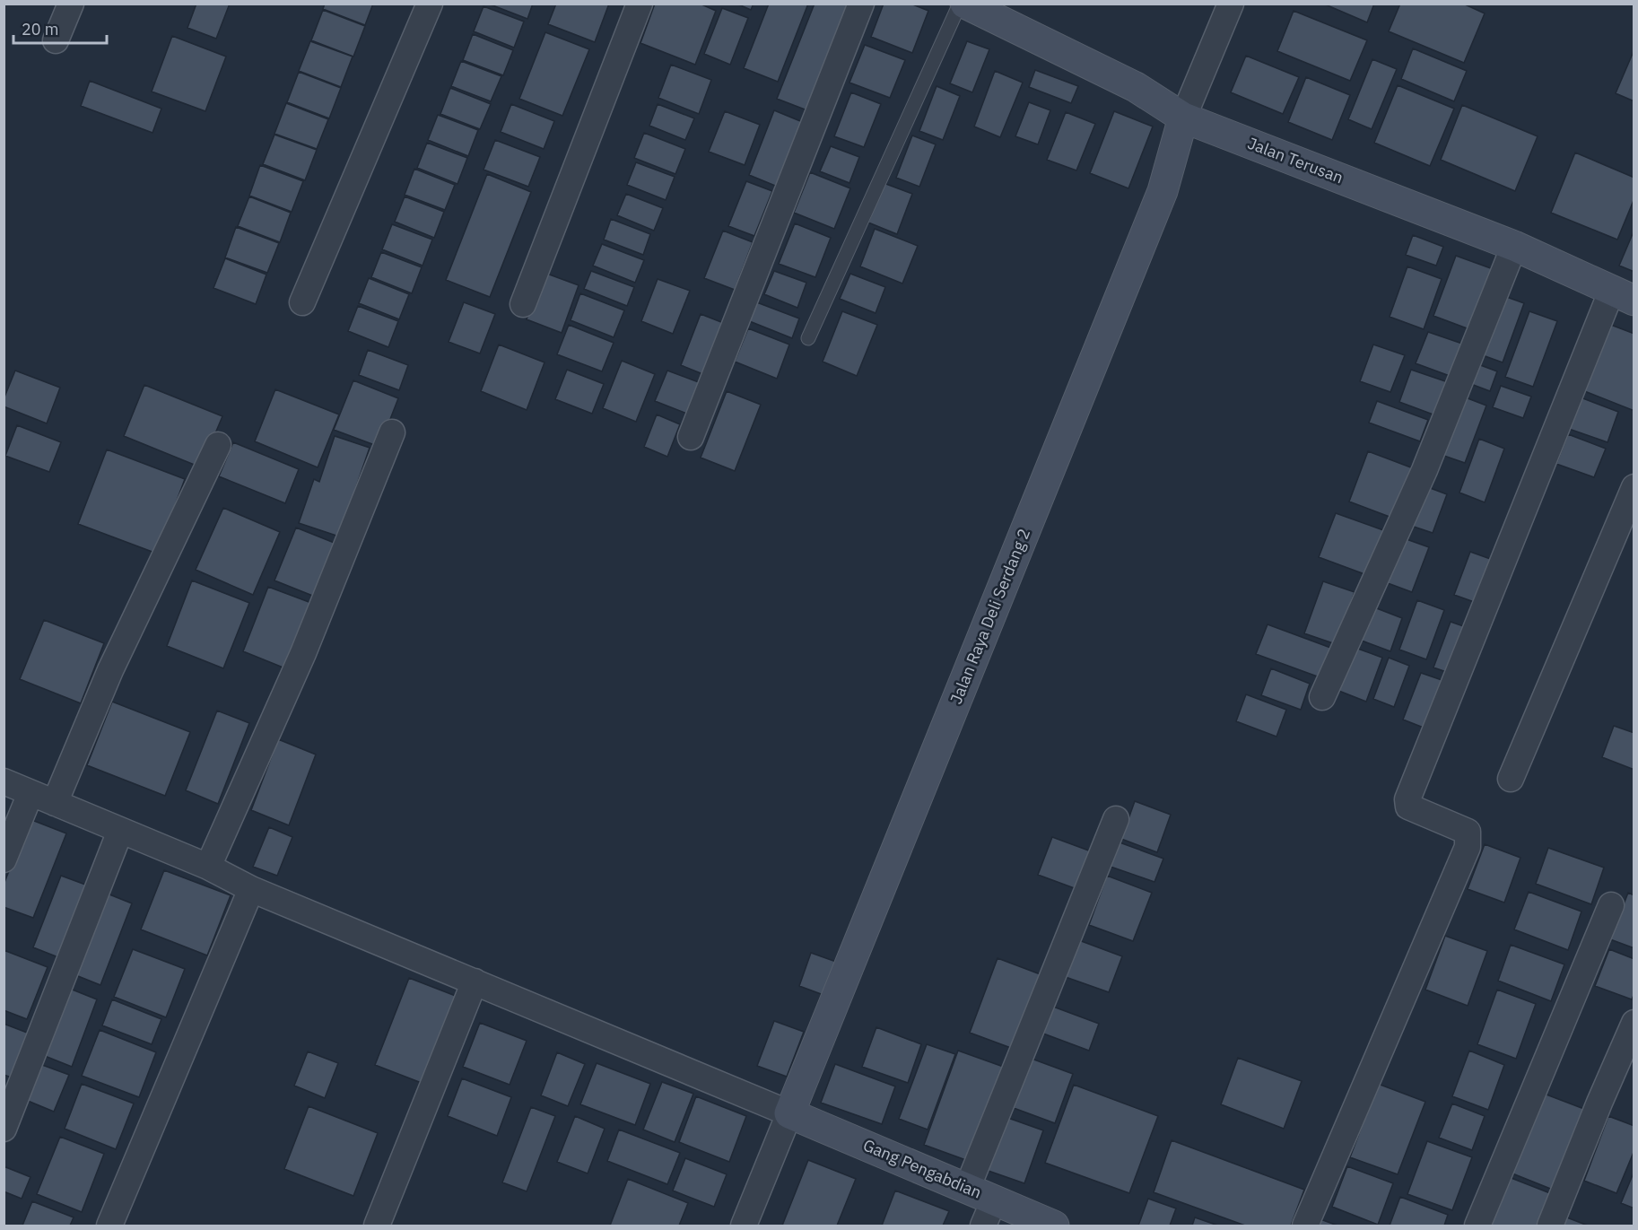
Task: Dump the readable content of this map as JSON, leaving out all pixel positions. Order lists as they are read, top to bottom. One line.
{"streets":{"street":["Jalan Terusan","Jalan Raya Deli Serdang 2","Gang Pengabdian"]},"crossings":[["Jalan Terusan","Jalan Raya Deli Serdang 2"],["Jalan Raya Deli Serdang 2","Gang Pengabdian"]],"scale_bar":"20 m"}
